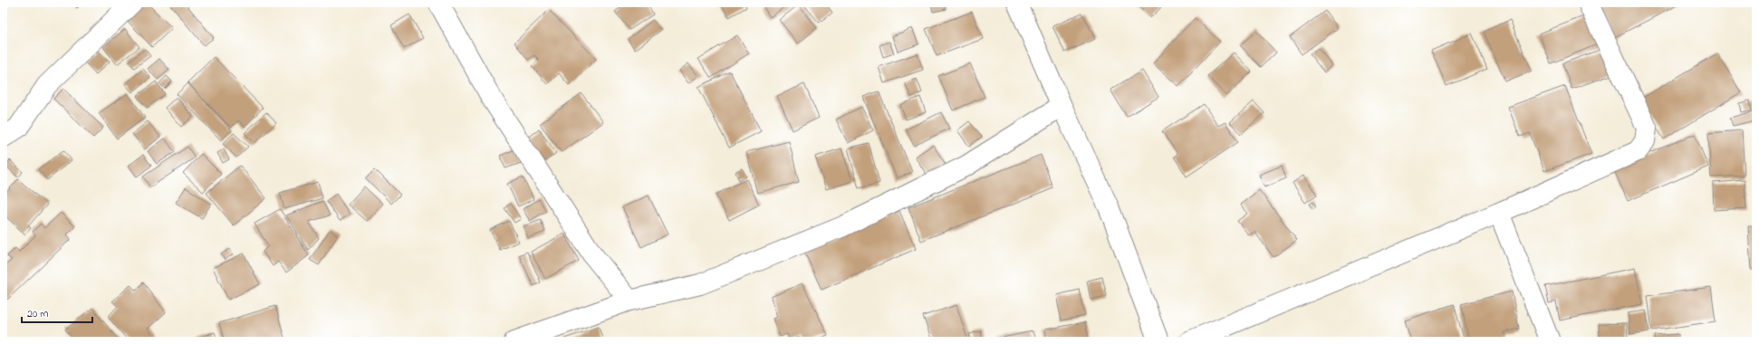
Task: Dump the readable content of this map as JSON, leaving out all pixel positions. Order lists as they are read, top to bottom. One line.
{"scale_bar":"20 m"}
